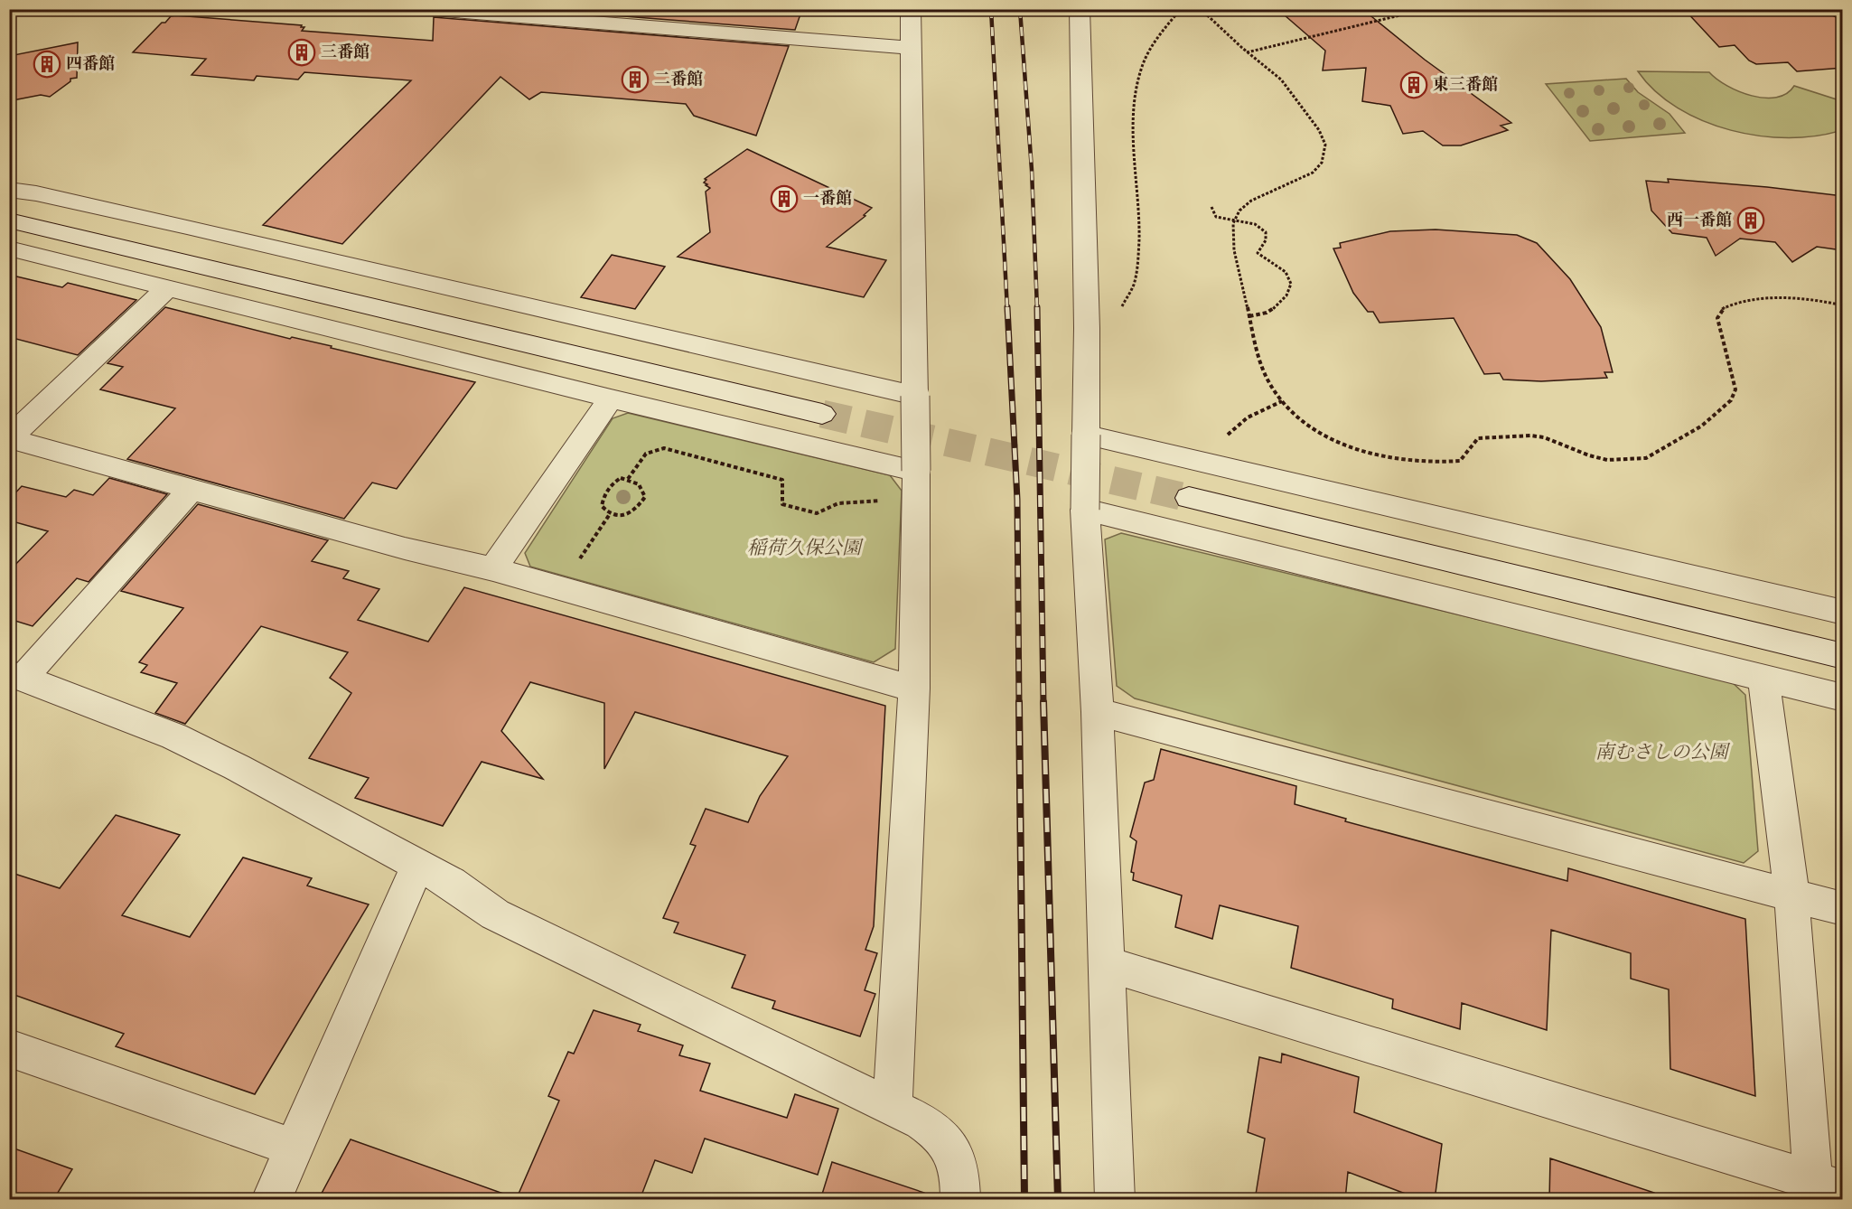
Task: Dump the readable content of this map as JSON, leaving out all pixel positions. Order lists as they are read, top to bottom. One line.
{"parks":["稲荷久保公園","南むさしの公園"],"places":{"building":["三番館","四番館","二番館","東三番館","一番館","西一番館"]}}
